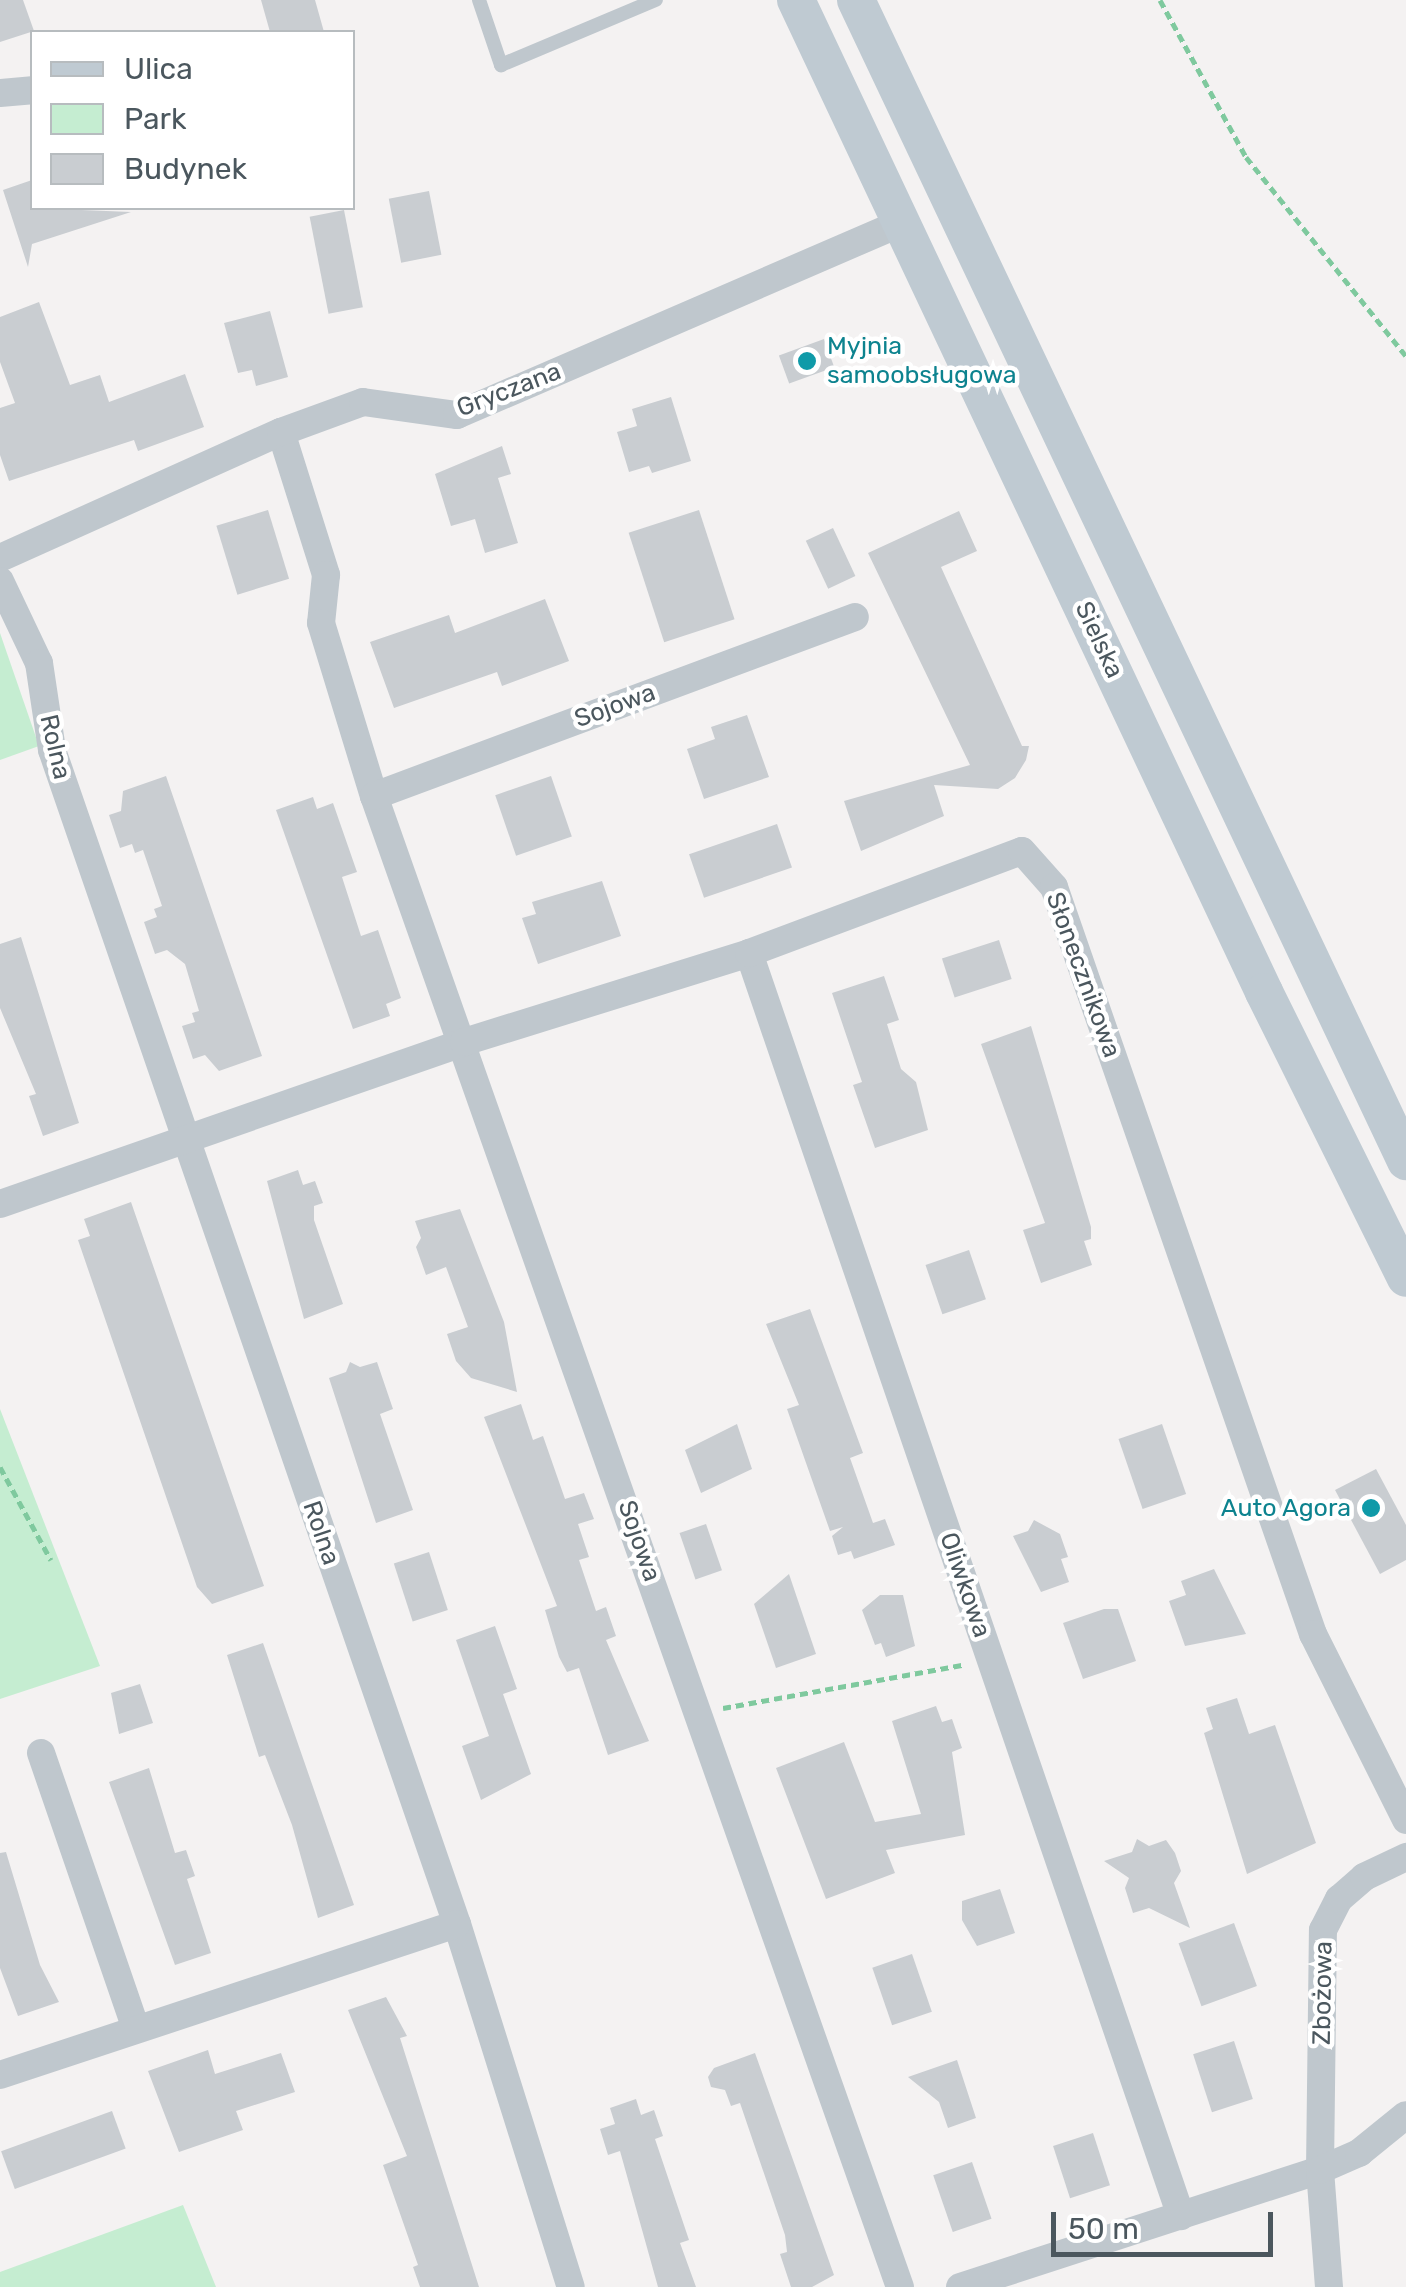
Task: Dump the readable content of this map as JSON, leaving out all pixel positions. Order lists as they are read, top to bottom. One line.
{"streets":{"main road":["Sielska"],"street":["Gryczana","Sojowa","Rolna","Słonecznikowa","Oliwkowa","Zbożowa"]},"crossings":[["Gryczana","Sielska"],["Gryczana","Sojowa"],["Sojowa","Słonecznikowa"],["Rolna","Słonecznikowa"],["Słonecznikowa","Oliwkowa"]],"places":["Myjnia samoobsługowa","Auto Agora"],"legend":["Ulica","Park","Budynek"],"scale_bar":"50 m"}
